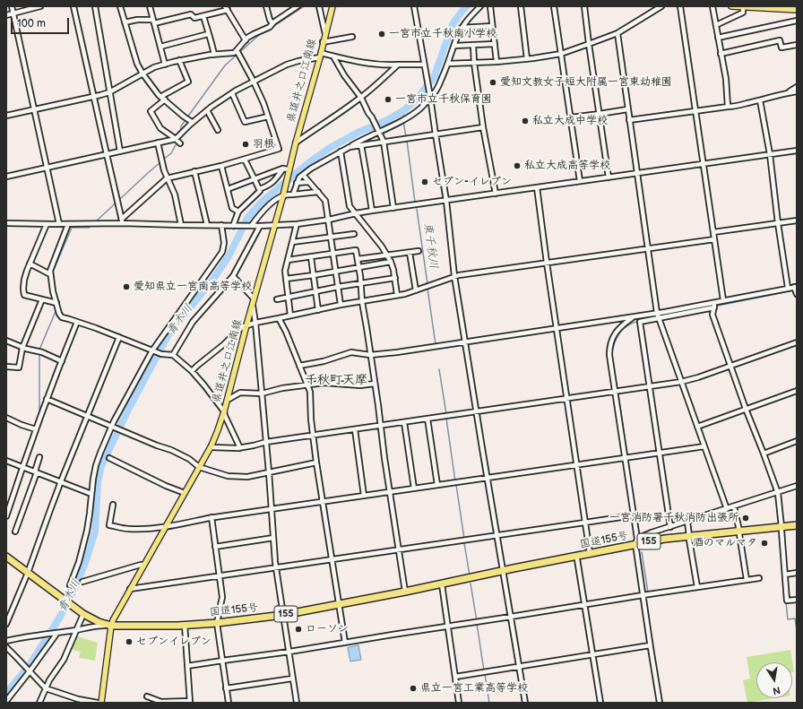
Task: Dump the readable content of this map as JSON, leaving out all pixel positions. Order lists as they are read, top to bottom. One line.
{"streets":{"highway":["国道155号","155"],"main road":["県道井之口江南線"]},"crossings":[["県道井之口江南線","国道155号"]],"districts":["千秋町天摩"],"water":["東千秋川","青木川"],"places":["一宮市立千秋南小学校","愛知文教女子短大附属一宮東幼稚園","一宮市立千秋保育園","私立大成中学校","羽根","私立大成高等学校","セブン-イレブン","愛知県立一宮南高等学校","一宮消防署千秋消防出張所","酒のマルマタ","ローソン","セブンイレブン","県立一宮工業高等学校"],"scale_bar":"100 m","north":"bottom"}
